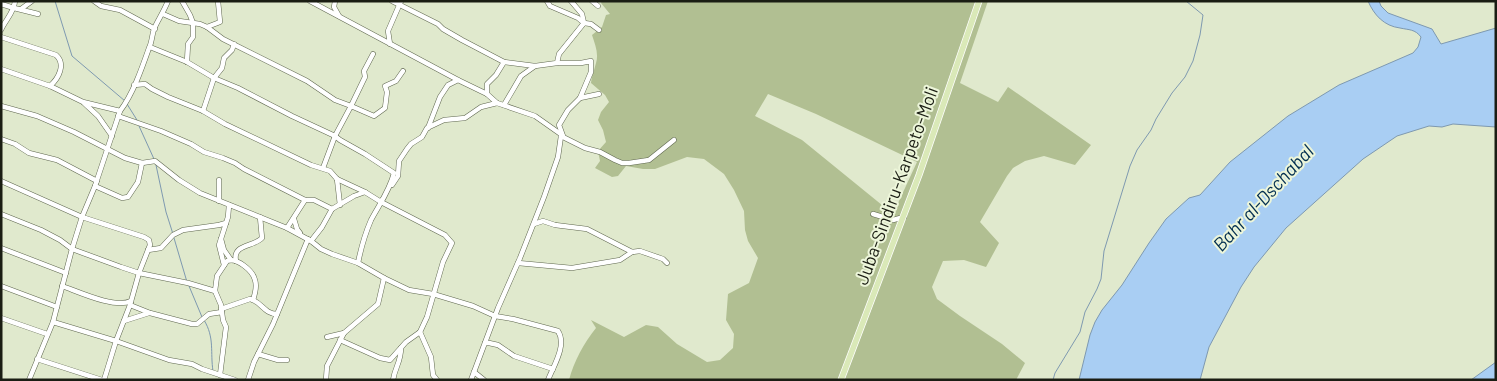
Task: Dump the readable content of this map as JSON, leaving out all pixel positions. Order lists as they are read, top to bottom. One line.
{"streets":{"main road":["Juba-Sindiru-Karpeto-Moli"]},"water":["Bahr al-Dschabal"]}
